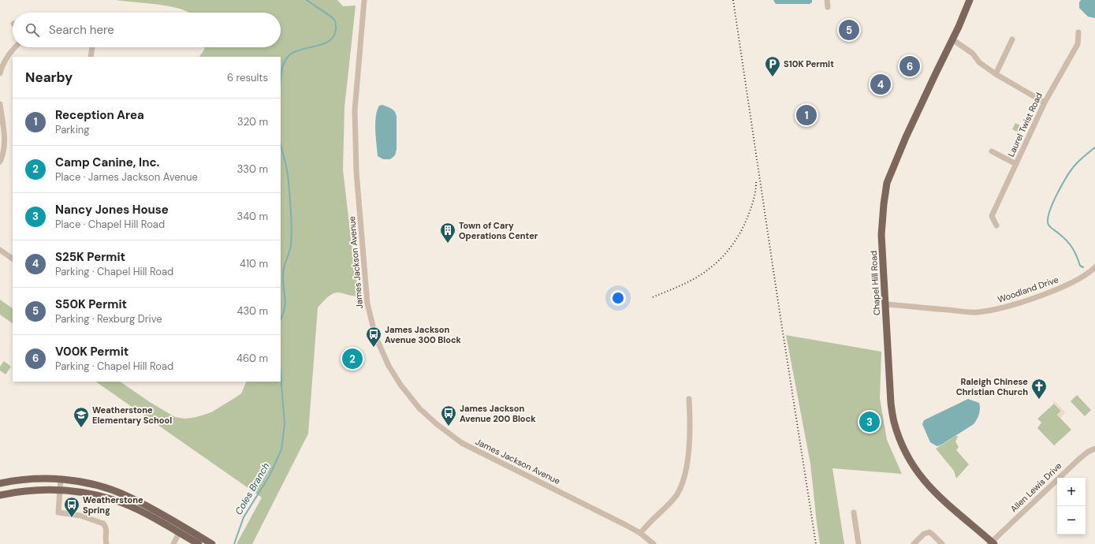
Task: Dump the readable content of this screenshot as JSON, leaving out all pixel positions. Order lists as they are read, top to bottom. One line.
{"streets":{"main road":["Chapel Hill Road"],"street":["Laurel Twist Road","James Jackson Avenue","Woodland Drive","Allen Lewis Drive"]},"crossings":[["Chapel Hill Road","Woodland Drive"],["Chapel Hill Road","Allen Lewis Drive"]],"water":["Coles Branch"],"places":{"parking":["S10K Permit"],"building":["Town of Cary Operations Center"],"bus stop":["James Jackson Avenue 300 Block","James Jackson Avenue 200 Block","Weatherstone Spring"],"church":["Raleigh Chinese Christian Church"],"school or university":["Weatherstone Elementary School"]},"page":{"search":"Search here","pins":["5","6","4","1","2","3"],"heading":["Nearby","6 results"],"list":[{"mark":"1","name":"Reception Area","note":"Parking","value":"320 m"},{"mark":"2","name":"Camp Canine, Inc.","note":"Place · James Jackson Avenue","value":"330 m"},{"mark":"3","name":"Nancy Jones House","note":"Place · Chapel Hill Road","value":"340 m"},{"mark":"4","name":"S25K Permit","note":"Parking · Chapel Hill Road","value":"410 m"},{"mark":"5","name":"S50K Permit","note":"Parking · Rexburg Drive","value":"430 m"},{"mark":"6","name":"V00K Permit","note":"Parking · Chapel Hill Road","value":"460 m"}],"map_buttons":["+","−"]}}
